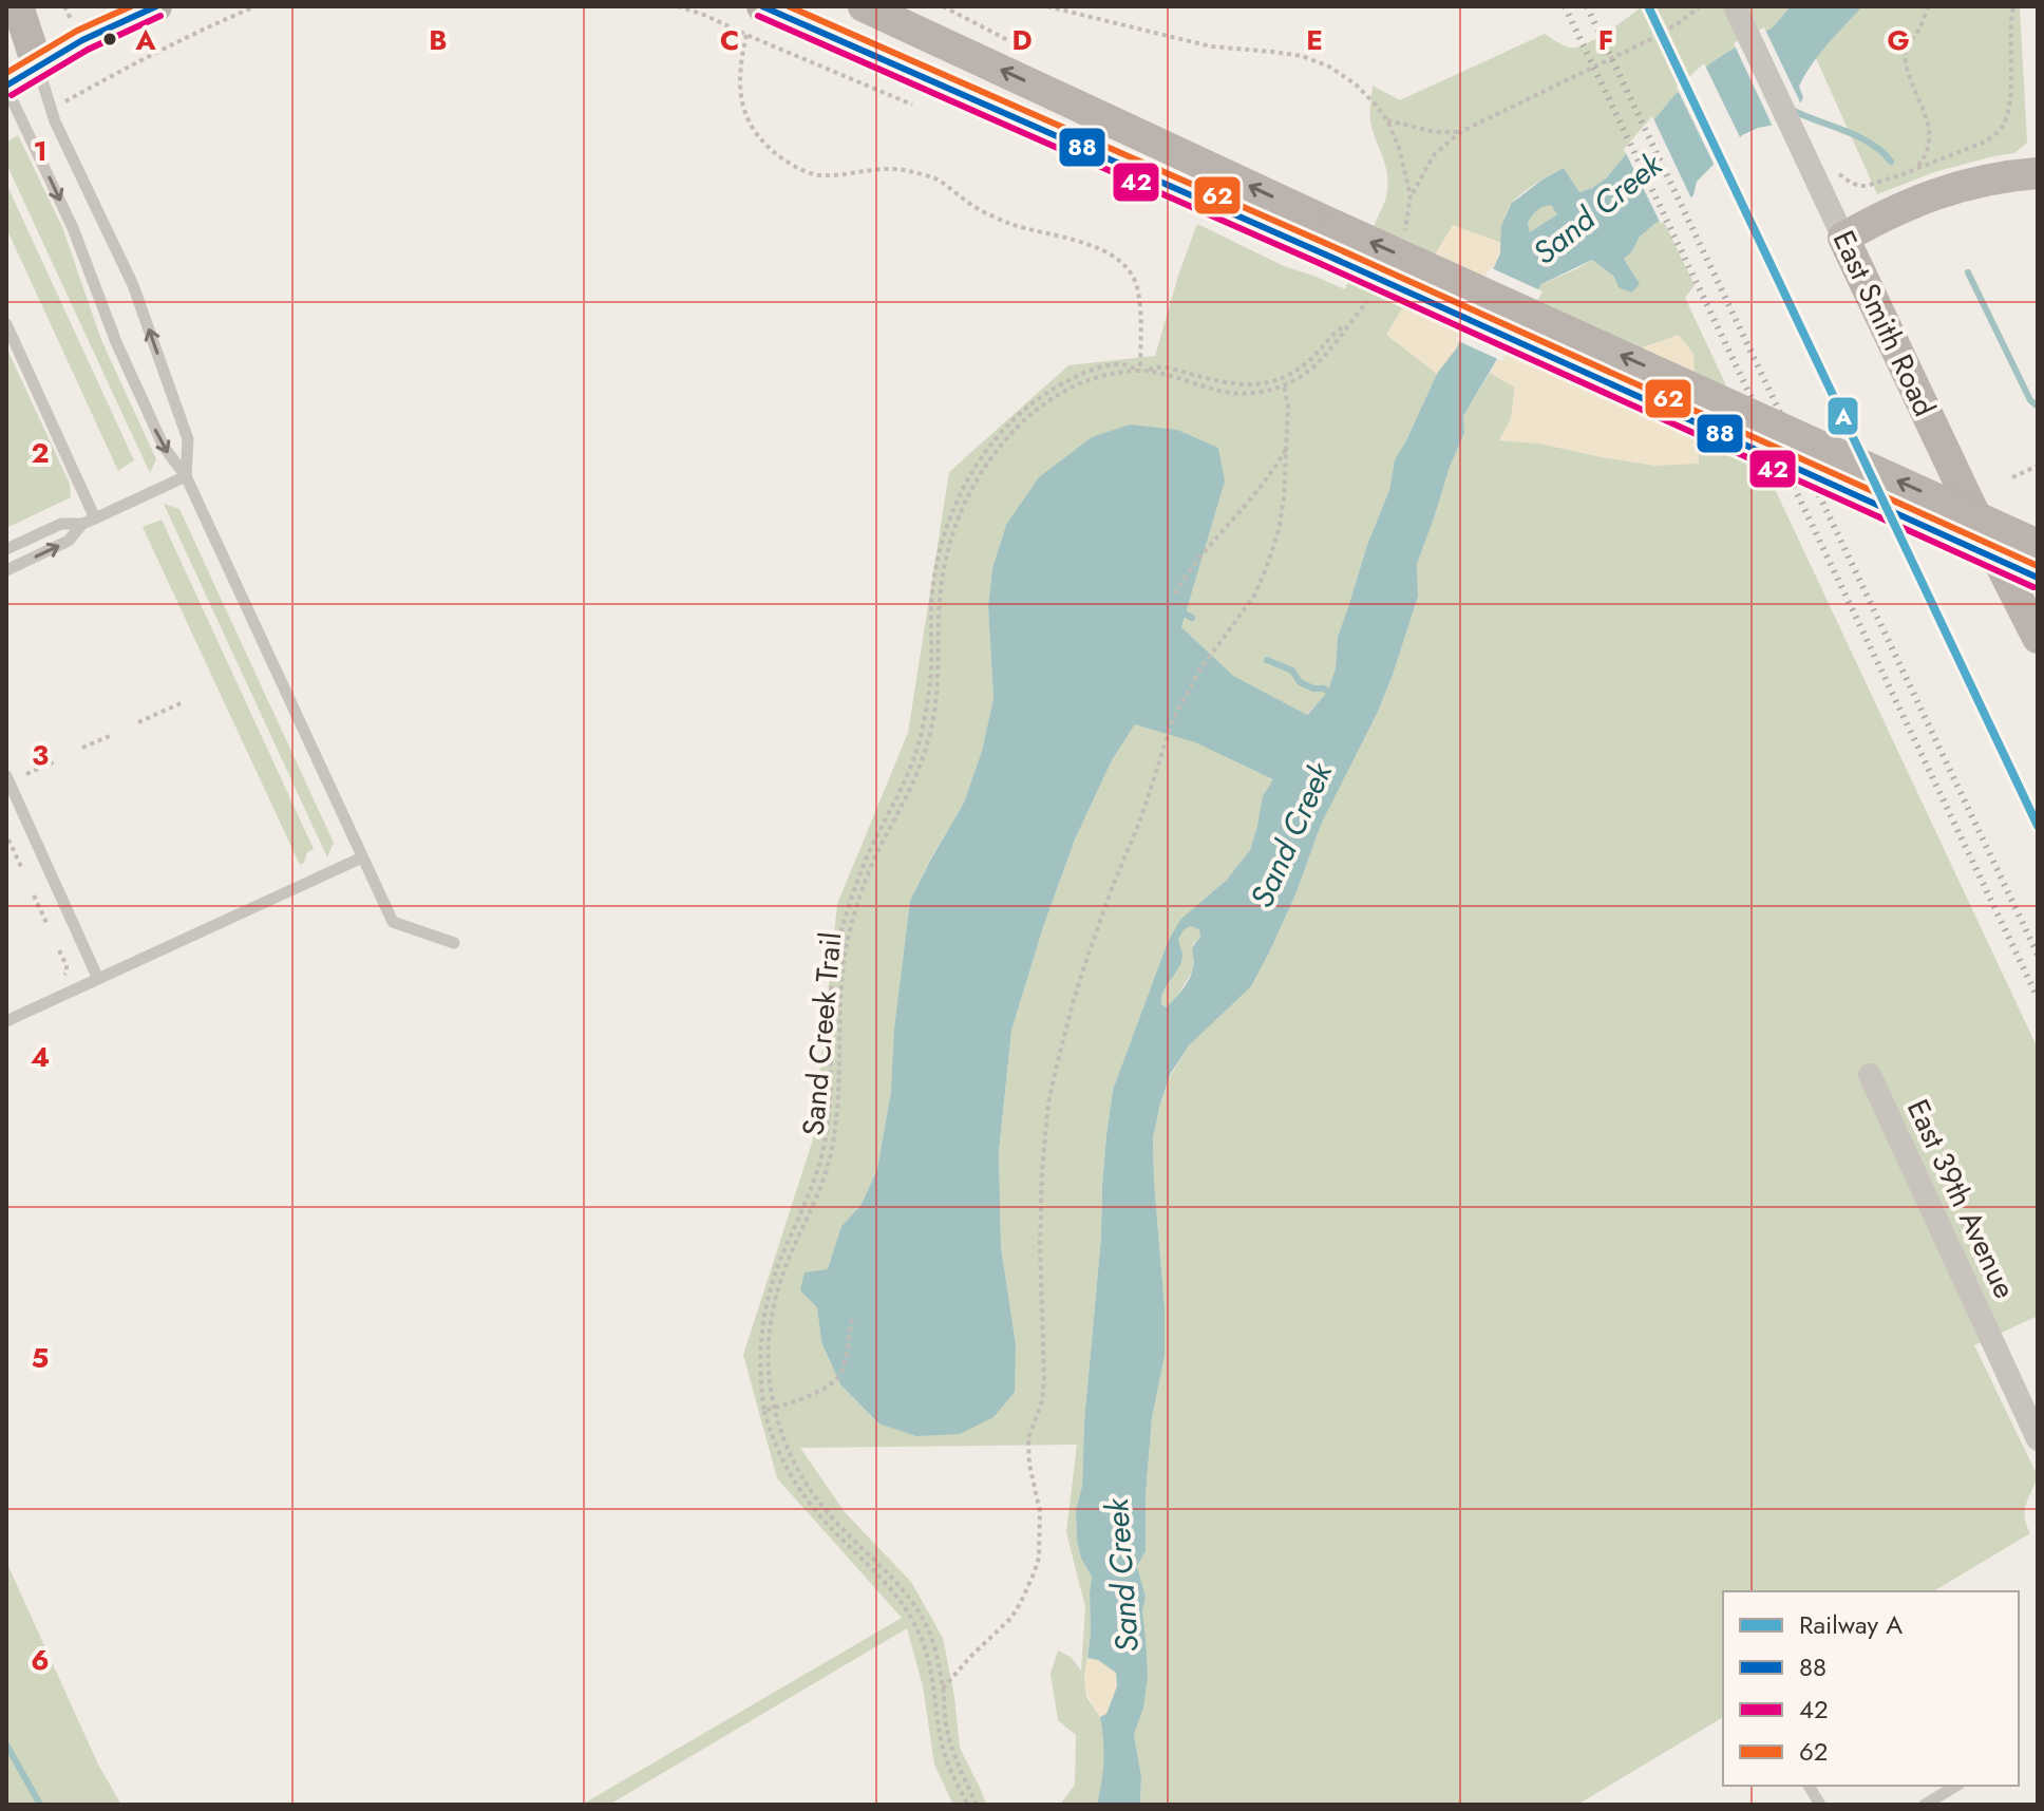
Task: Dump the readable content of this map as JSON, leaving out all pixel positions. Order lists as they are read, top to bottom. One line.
{"streets":{"main road":["East Smith Road"],"street":["East 39th Avenue"],"path":["Sand Creek Trail"]},"water":["Sand Creek"],"lines":["rail line A","transit line 88","transit line 62","transit line 42"],"legend":["Railway A","88","42","62"],"grid":{"columns":["A","B","C","D","E","F","G"],"rows":["1","2","3","4","5","6"]}}
